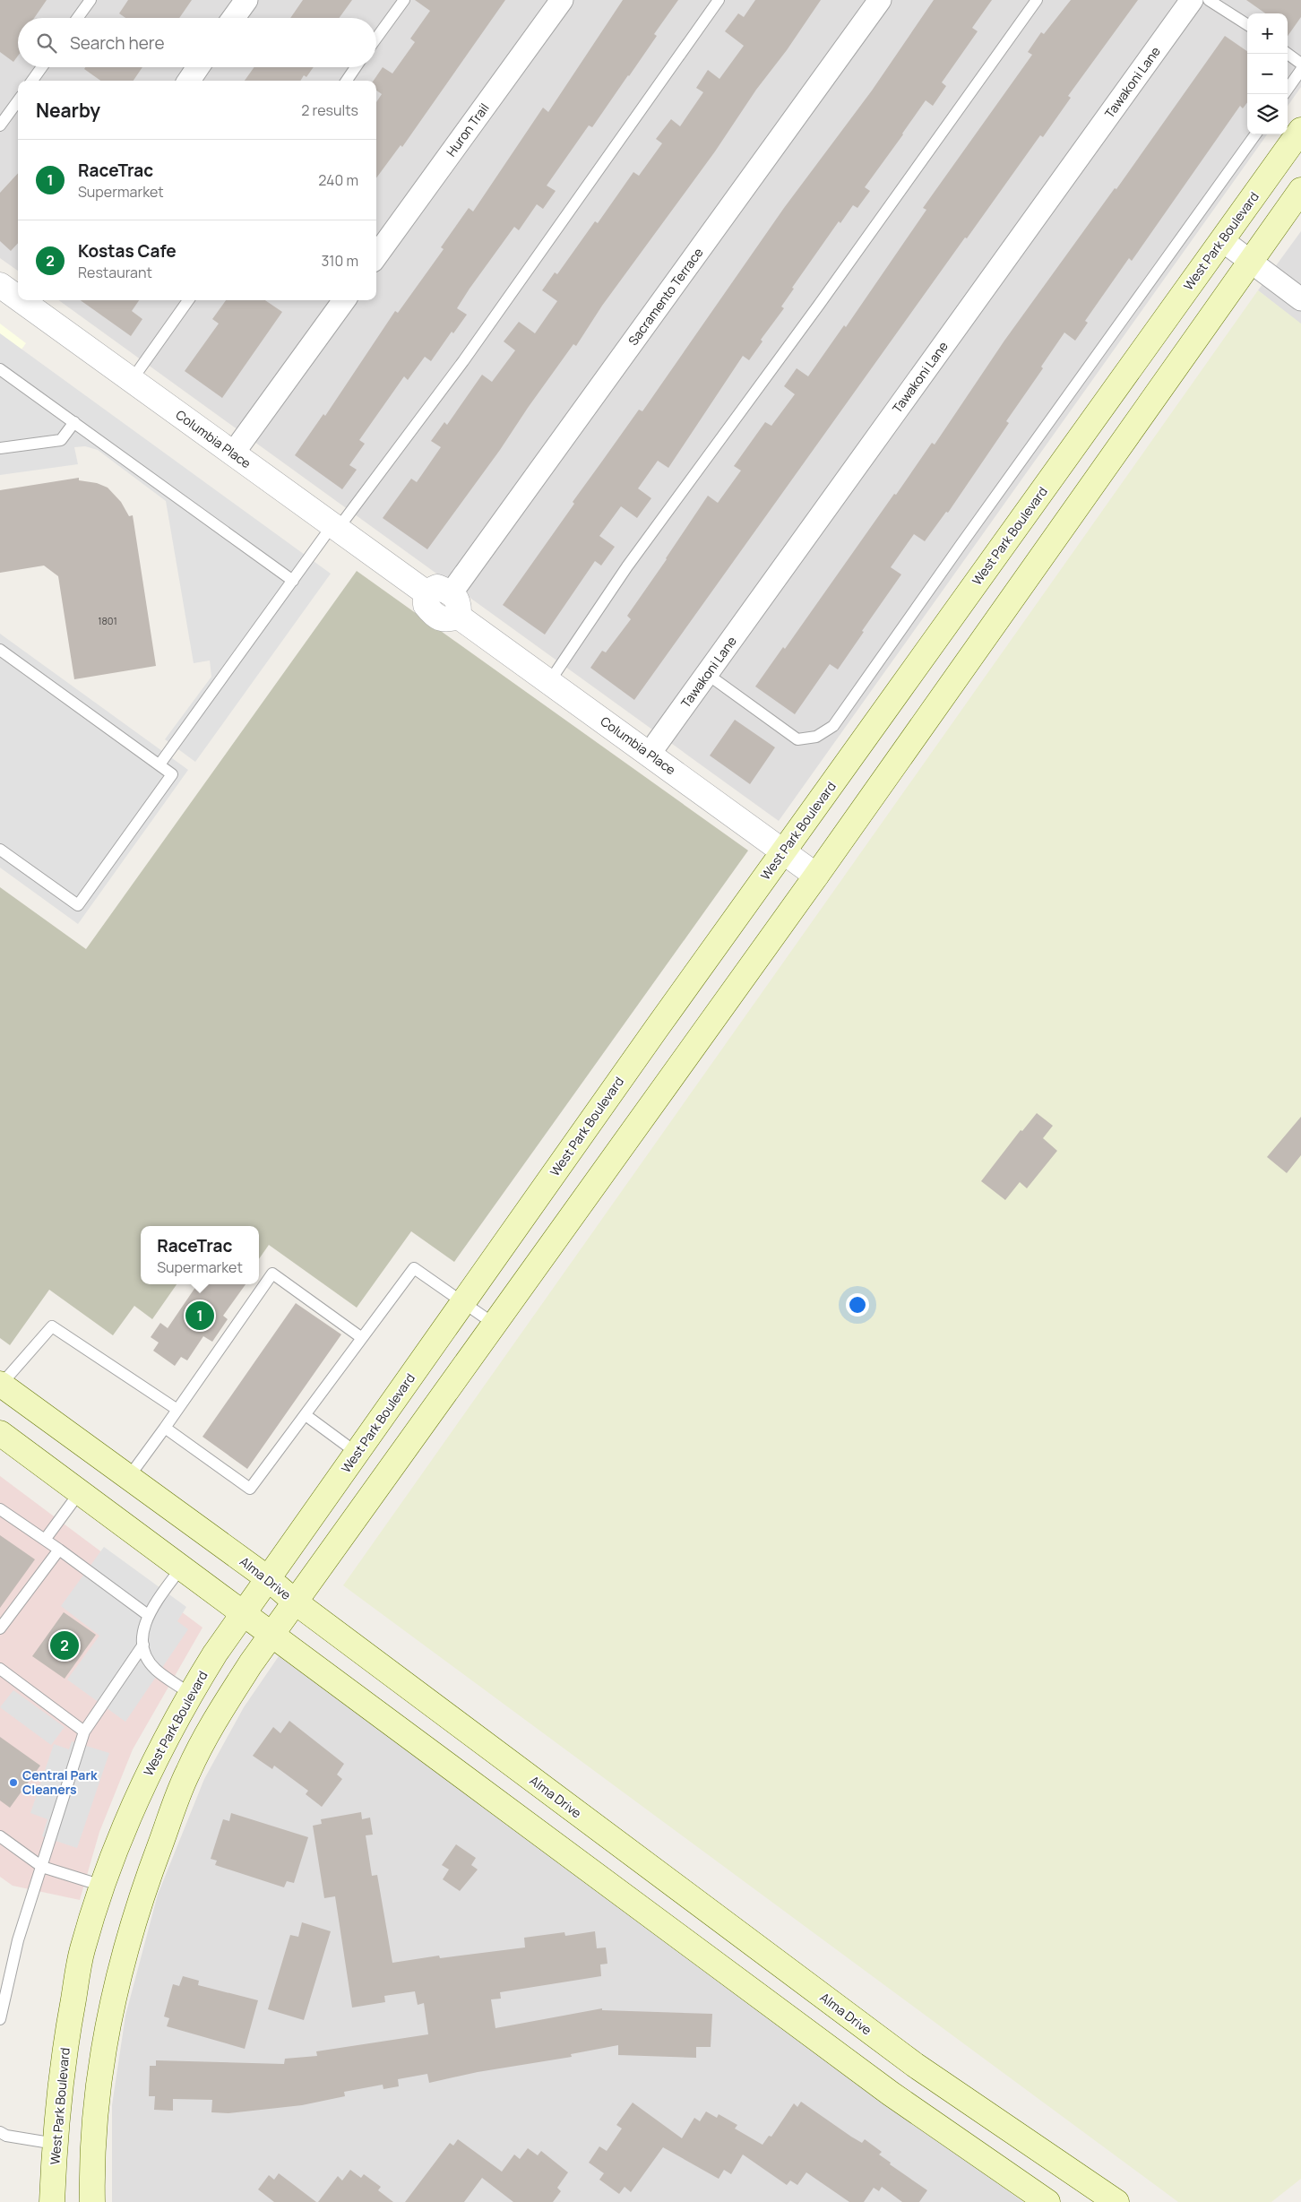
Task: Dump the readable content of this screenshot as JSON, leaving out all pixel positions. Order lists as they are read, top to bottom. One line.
{"streets":{"main road":["West Park Boulevard","Alma Drive"],"street":["Tawakoni Lane","Huron Trail","Sacramento Terrace","Columbia Place"]},"crossings":[["Tawakoni Lane","Columbia Place"],["West Park Boulevard","Columbia Place"],["West Park Boulevard","Alma Drive"],["Sacramento Terrace","Columbia Place"]],"places":["Central Park Cleaners"],"house_numbers":["1801"],"page":{"map_buttons":["+","−"],"search":"Search here","heading":["Nearby","2 results"],"list":[{"mark":"1","name":"RaceTrac","note":"Supermarket","value":"240 m"},{"mark":"2","name":"Kostas Cafe","note":"Restaurant","value":"310 m"}],"popup":["RaceTrac","Supermarket"],"pins":["1","2"]}}
